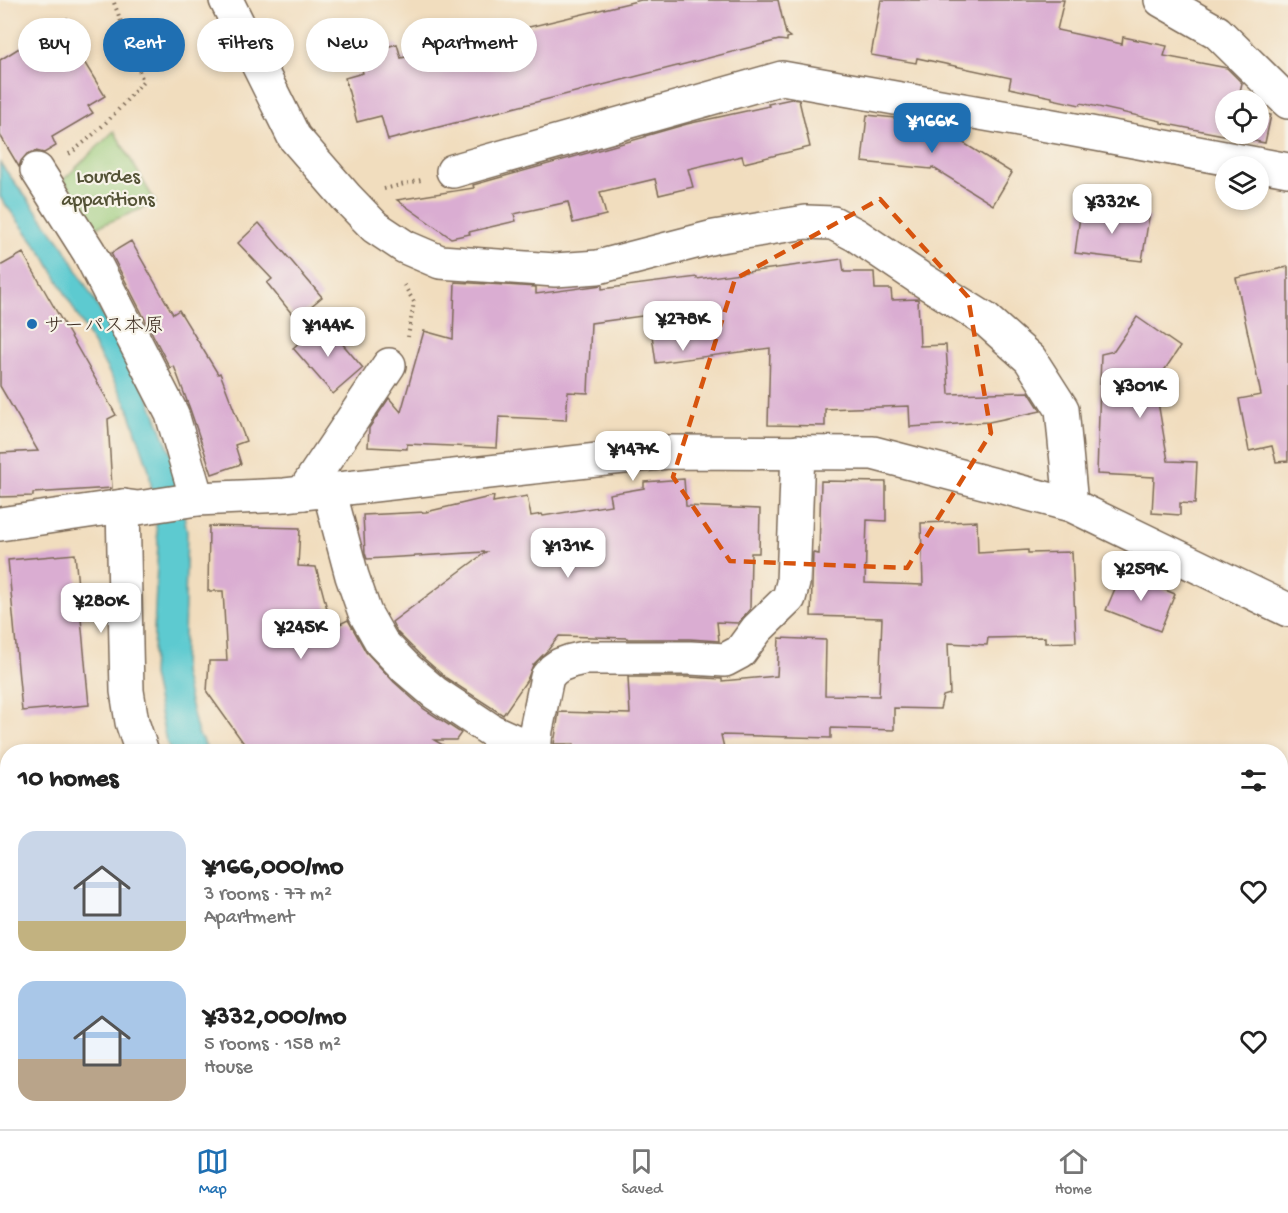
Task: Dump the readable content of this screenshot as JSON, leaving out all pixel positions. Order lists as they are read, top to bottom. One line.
{"parks":["Lourdes apparitions"],"places":["サーパス本原"],"page":{"chip":["Buy","Rent","Filters","New","Apartment"],"price":["¥166K","¥332K","¥278K","¥144K","¥301K","¥147K","¥131K","¥259K","¥280K","¥245K"],"heading":"10 homes","list":[{"name":"¥166,000/mo","note":"3 rooms · 77 m² · Apartment"},{"name":"¥332,000/mo","note":"5 rooms · 158 m² · House"}],"tabs":["Map","Saved","Home"]}}
